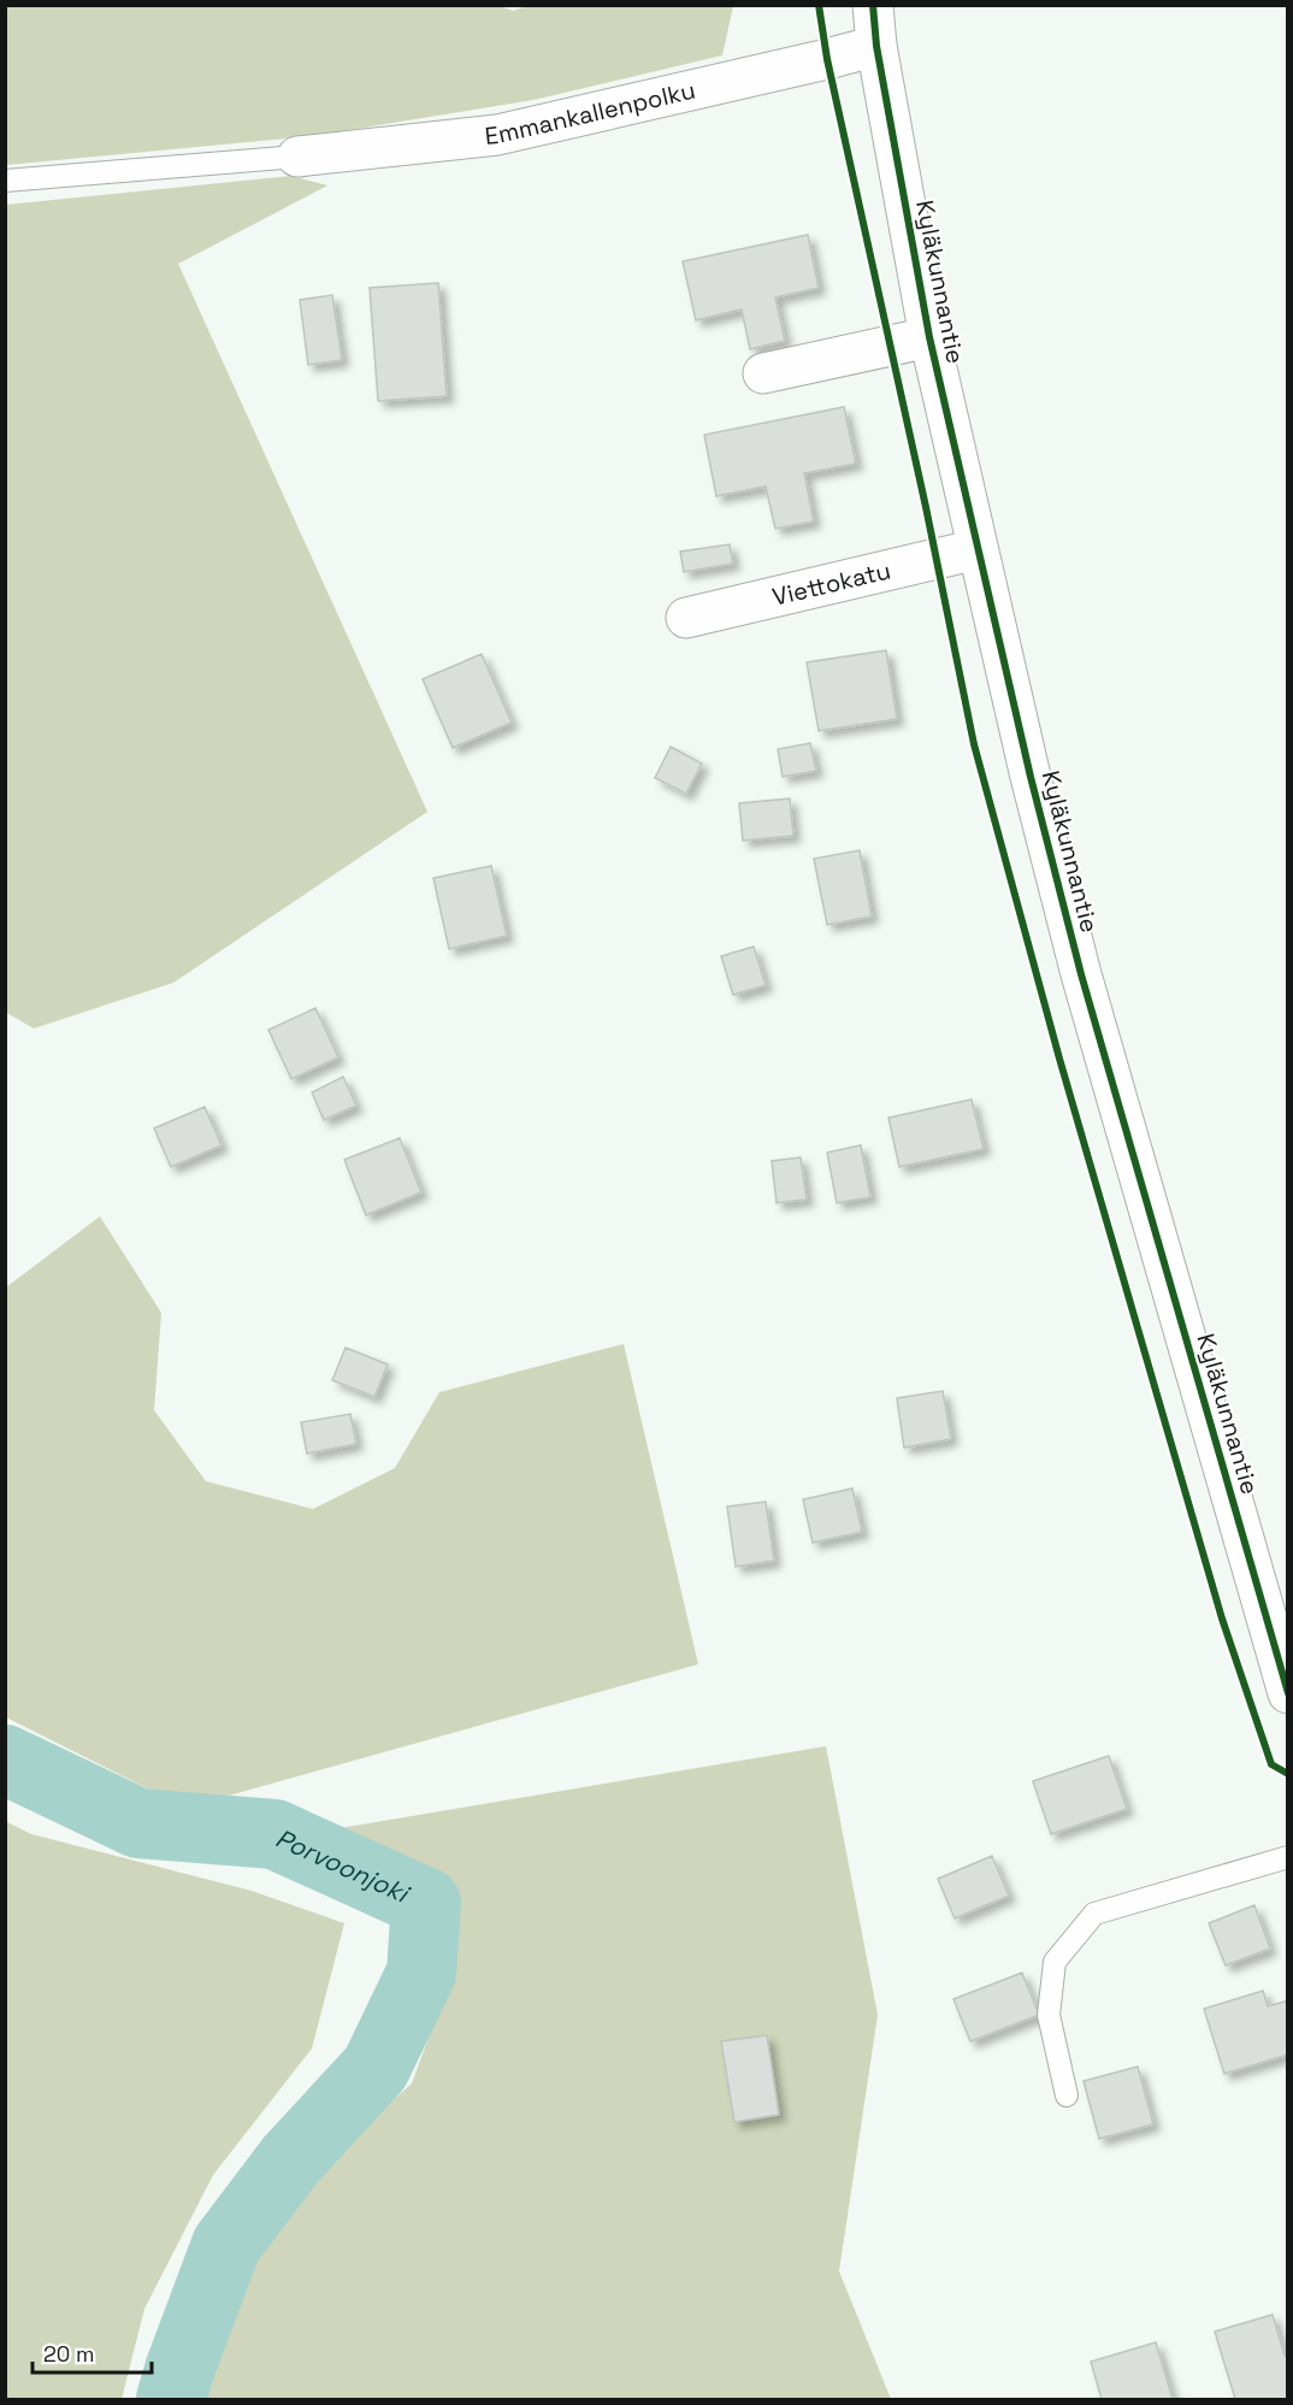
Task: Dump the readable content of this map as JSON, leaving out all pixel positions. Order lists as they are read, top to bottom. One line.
{"streets":{"street":["Emmankallenpolku","Kyläkunnantie","Viettokatu"]},"crossings":[["Emmankallenpolku","Kyläkunnantie"],["Kyläkunnantie","Viettokatu"]],"water":["Porvoonjoki"],"scale_bar":"20 m"}
